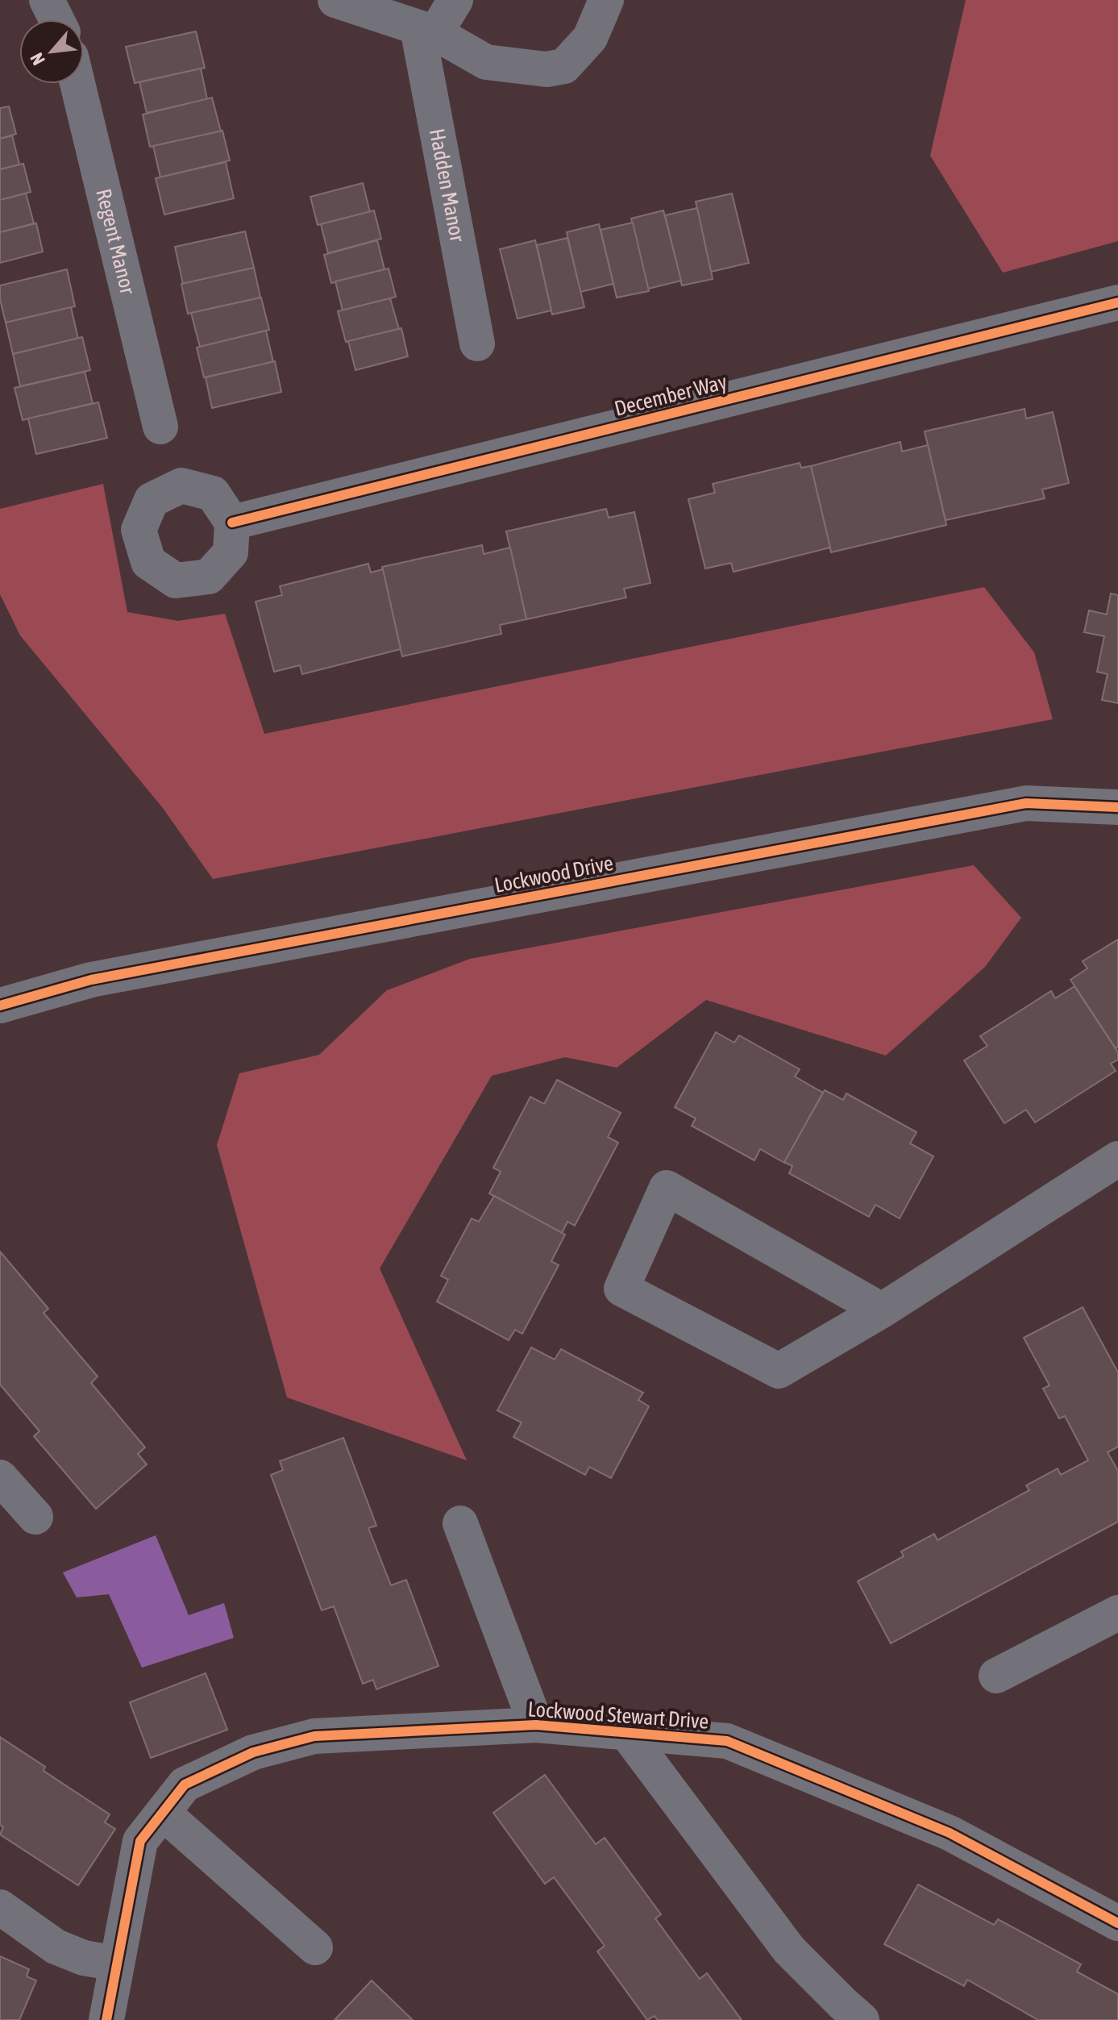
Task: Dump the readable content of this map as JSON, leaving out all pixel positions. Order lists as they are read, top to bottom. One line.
{"streets":{"street":["Hadden Manor","Regent Manor","December Way","Lockwood Drive","Lockwood Stewart Drive"]},"north":"bottom left"}
